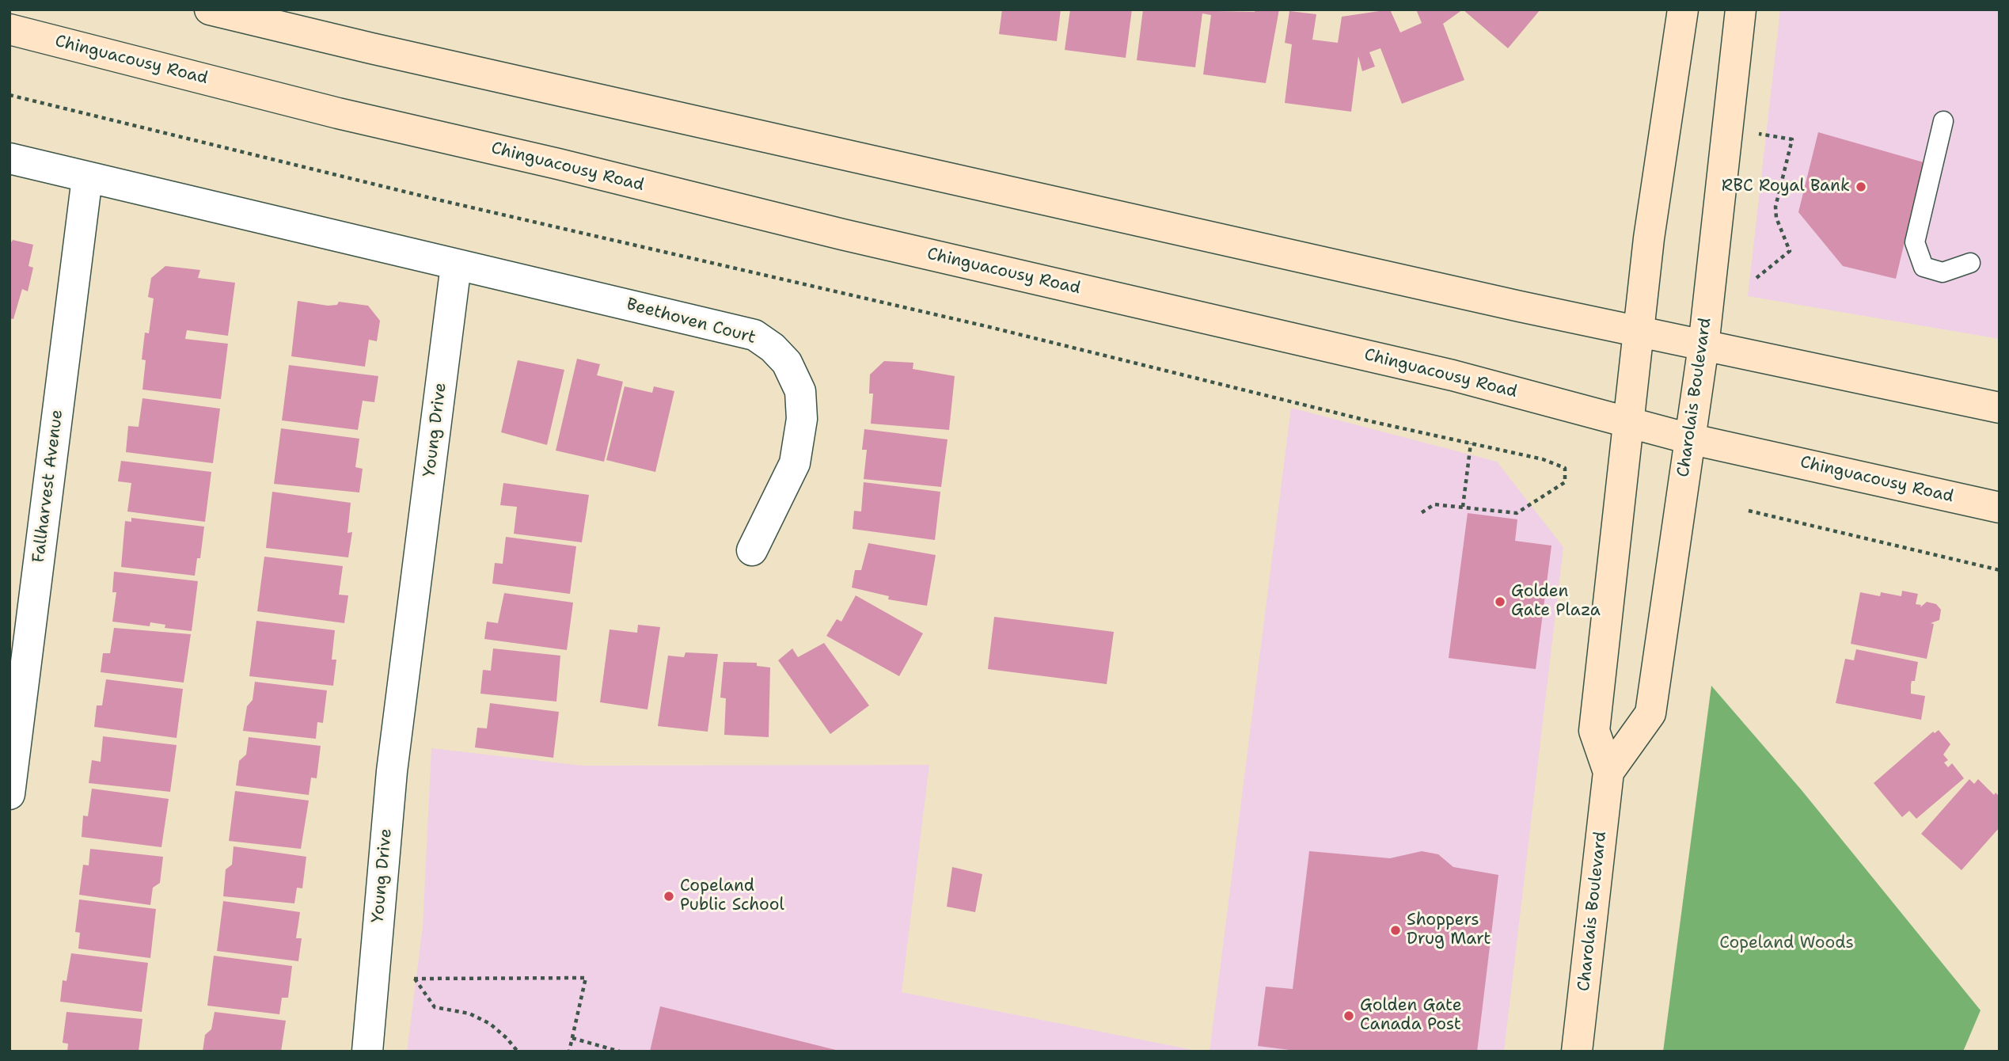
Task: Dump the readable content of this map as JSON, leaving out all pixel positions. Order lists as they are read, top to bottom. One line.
{"streets":{"main road":["Chinguacousy Road","Charolais Boulevard"],"street":["Beethoven Court","Young Drive","Fallharvest Avenue"]},"crossings":[["Chinguacousy Road","Charolais Boulevard"],["Beethoven Court","Young Drive"]],"parks":["Copeland Woods"],"places":["RBC Royal Bank","Golden Gate Plaza","Copeland Public School","Shoppers Drug Mart","Golden Gate Canada Post"]}
